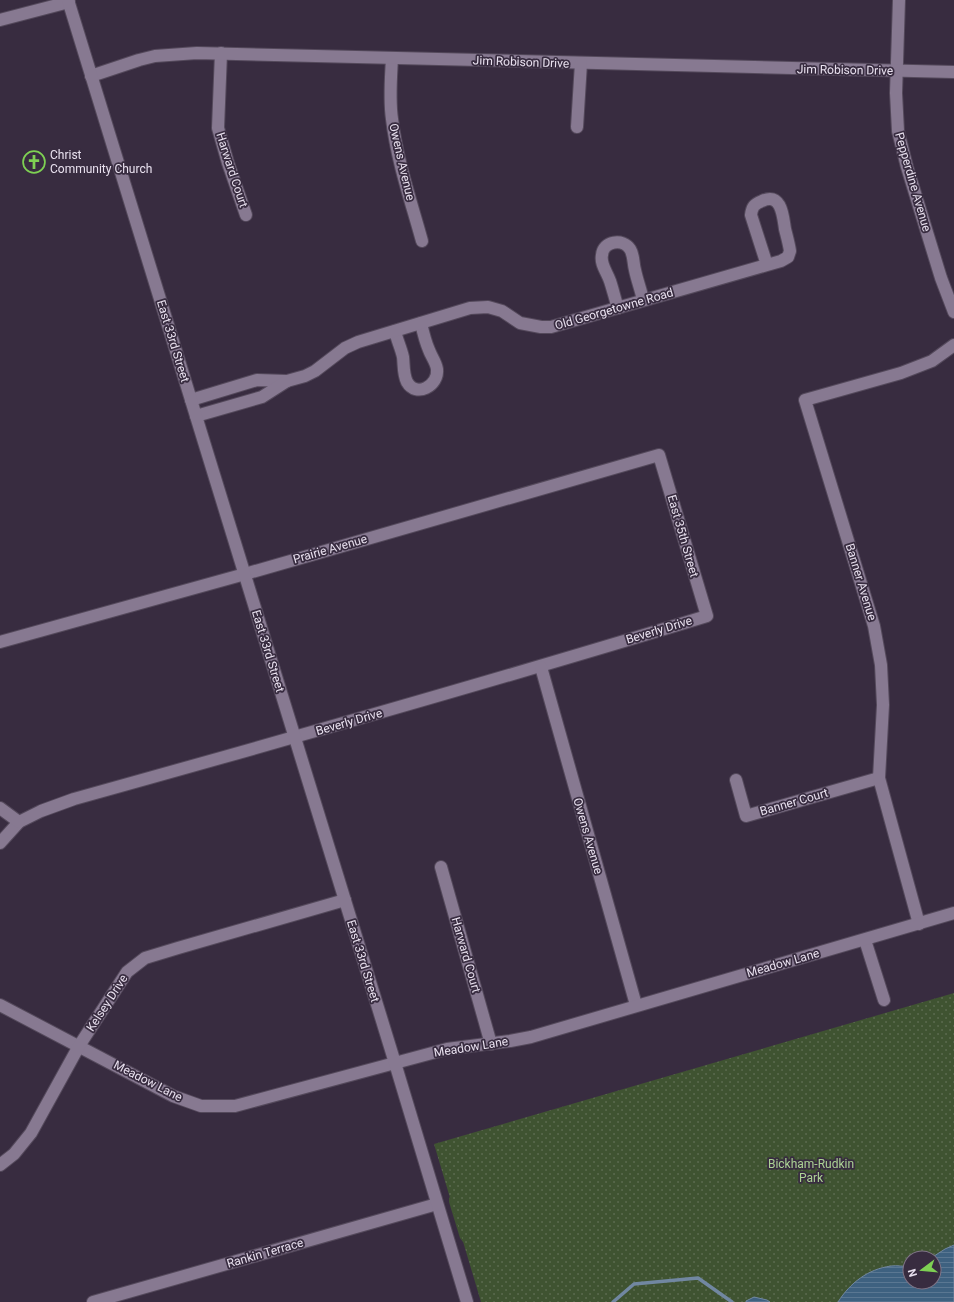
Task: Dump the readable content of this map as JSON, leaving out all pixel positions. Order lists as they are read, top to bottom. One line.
{"streets":{"street":["Jim Robison Drive","Owens Avenue","Harward Court","Pepperdine Avenue","Old Georgetowne Road","East 33rd Street","East 35th Street","Prairie Avenue","Banner Avenue","Beverly Drive","Banner Court","Meadow Lane","Kelsey Drive","Rankin Terrace"]},"crossings":[["Jim Robison Drive","Owens Avenue"],["Jim Robison Drive","Harward Court"],["Jim Robison Drive","Pepperdine Avenue"],["Jim Robison Drive","East 33rd Street"],["Owens Avenue","Beverly Drive"],["Owens Avenue","Meadow Lane"],["Harward Court","Meadow Lane"],["Old Georgetowne Road","East 33rd Street"],["East 33rd Street","Prairie Avenue"],["East 33rd Street","Beverly Drive"],["East 33rd Street","Meadow Lane"],["East 33rd Street","Kelsey Drive"],["East 33rd Street","Rankin Terrace"],["East 35th Street","Prairie Avenue"],["East 35th Street","Beverly Drive"],["Banner Avenue","Banner Court"],["Banner Avenue","Meadow Lane"],["Meadow Lane","Kelsey Drive"]],"parks":["Bickham-Rudkin Park"],"places":{"church":["Christ Community Church"]},"north":"left"}
